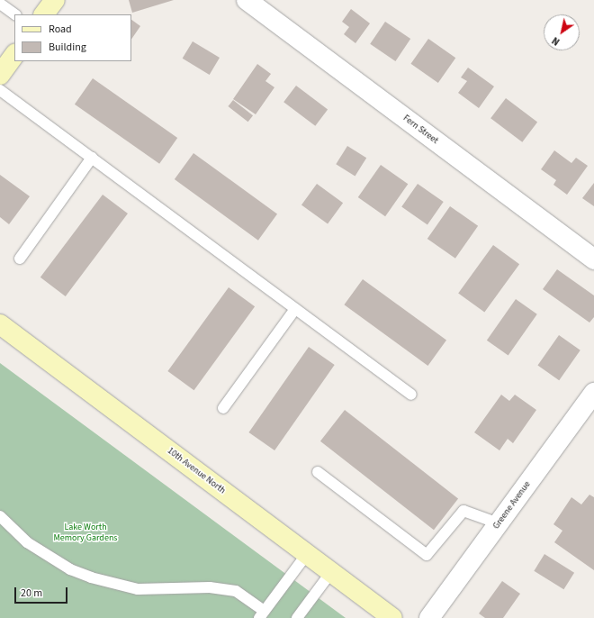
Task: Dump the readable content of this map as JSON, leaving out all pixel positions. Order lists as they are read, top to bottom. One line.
{"streets":{"street":["Fern Street","10th Avenue North","Greene Avenue"]},"parks":["Lake Worth Memory Gardens"],"legend":["Road","Building"],"scale_bar":"20 m","north":"bottom left"}
